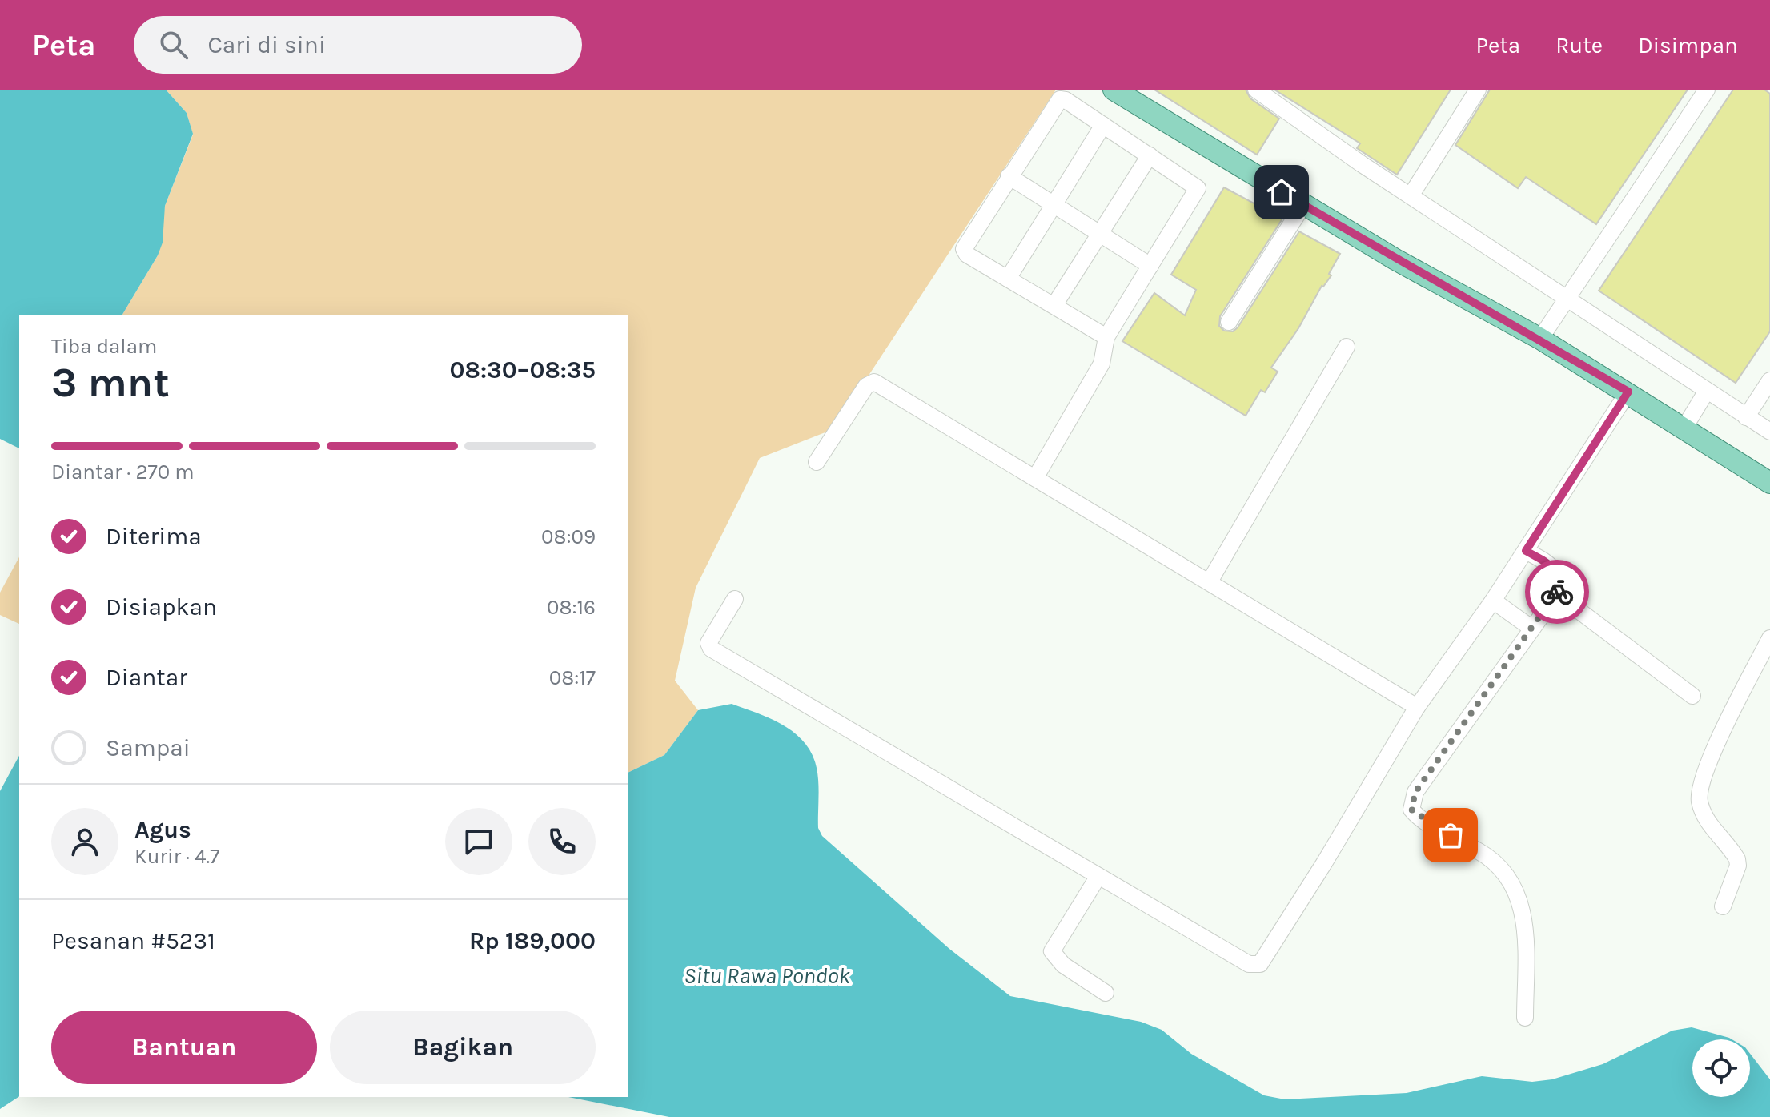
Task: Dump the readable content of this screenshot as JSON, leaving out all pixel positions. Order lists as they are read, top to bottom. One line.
{"water":["Situ Rawa Pondok"],"page":{"header":"Peta","search":"Cari di sini","nav":["Peta","Rute","Disimpan"],"heading":["3 mnt","Tiba dalam","08:30–08:35"],"panel":["Agus","Kurir · 4.7","Pesanan #5231","Rp 189,000"],"bar":"Diantar · 270 m","list":[["Diterima","08:09"],["Disiapkan","08:16"],["Diantar","08:17"],"Sampai"],"buttons":["Bantuan","Bagikan"]}}
